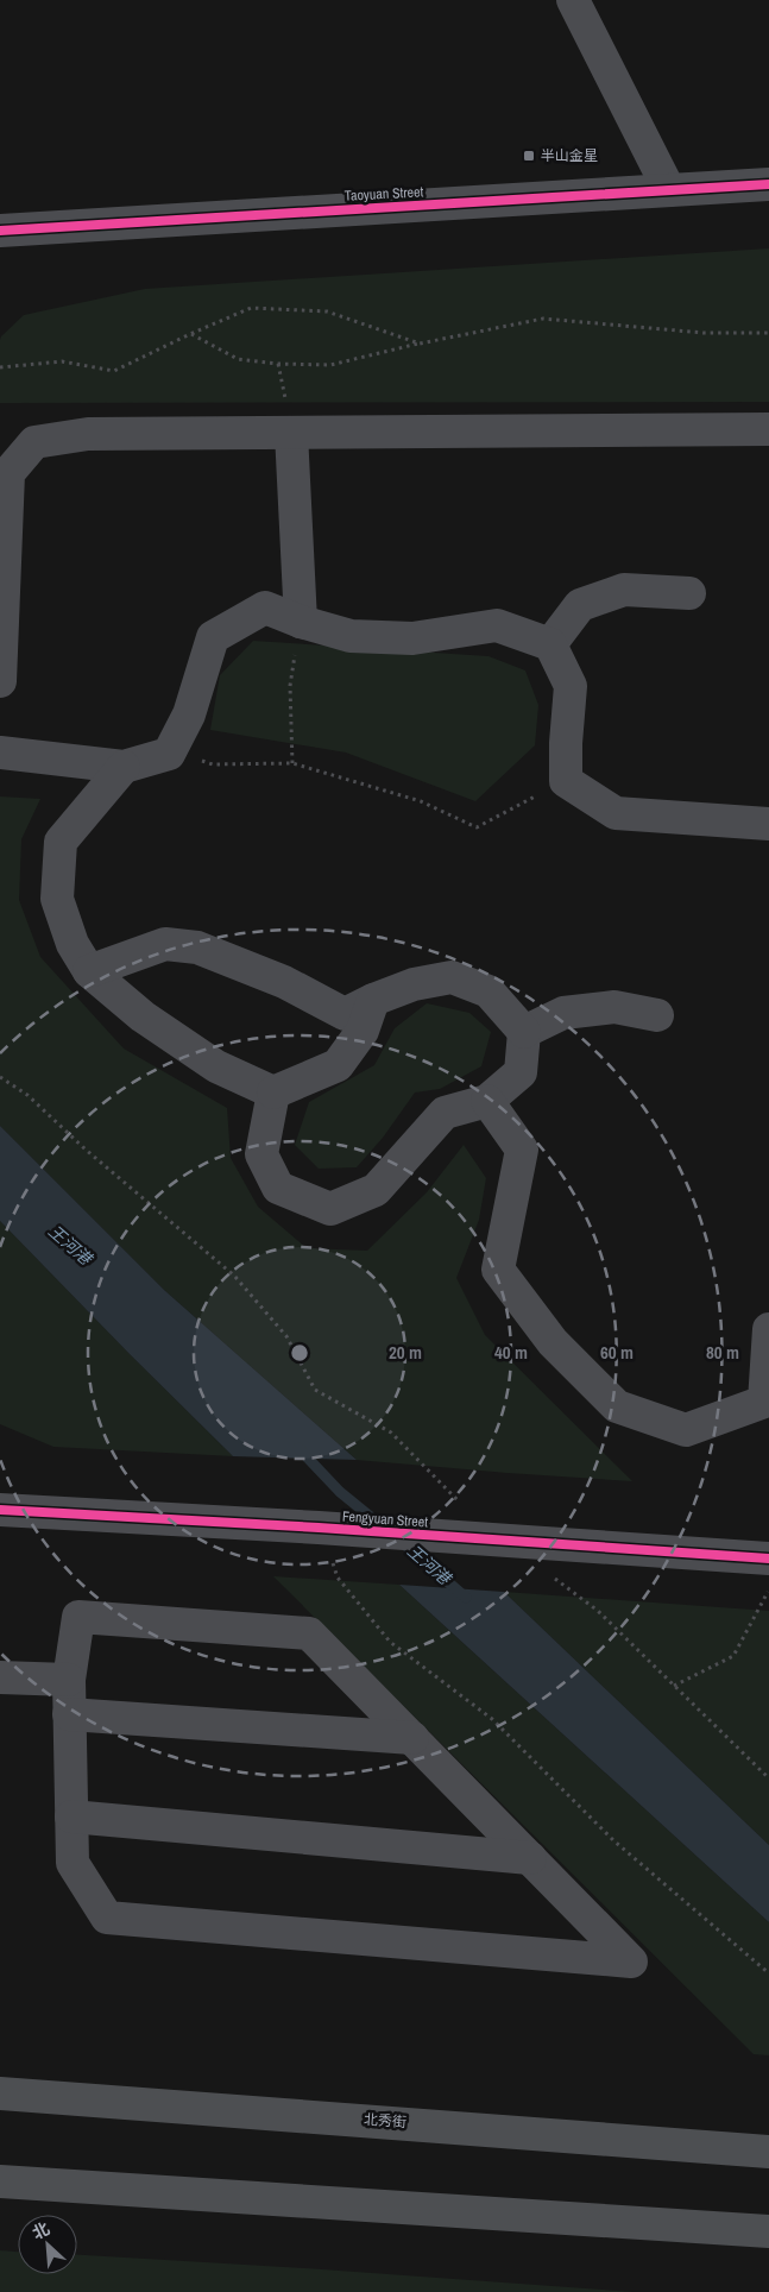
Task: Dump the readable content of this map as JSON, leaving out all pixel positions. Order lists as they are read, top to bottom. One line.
{"streets":{"main road":["北秀街"],"street":["Taoyuan Street","Fengyuan Street"]},"water":["王河港"],"places":{"transit":["半山金星"]},"north":"top left","rings":["20 m","40 m","60 m","80 m"]}
